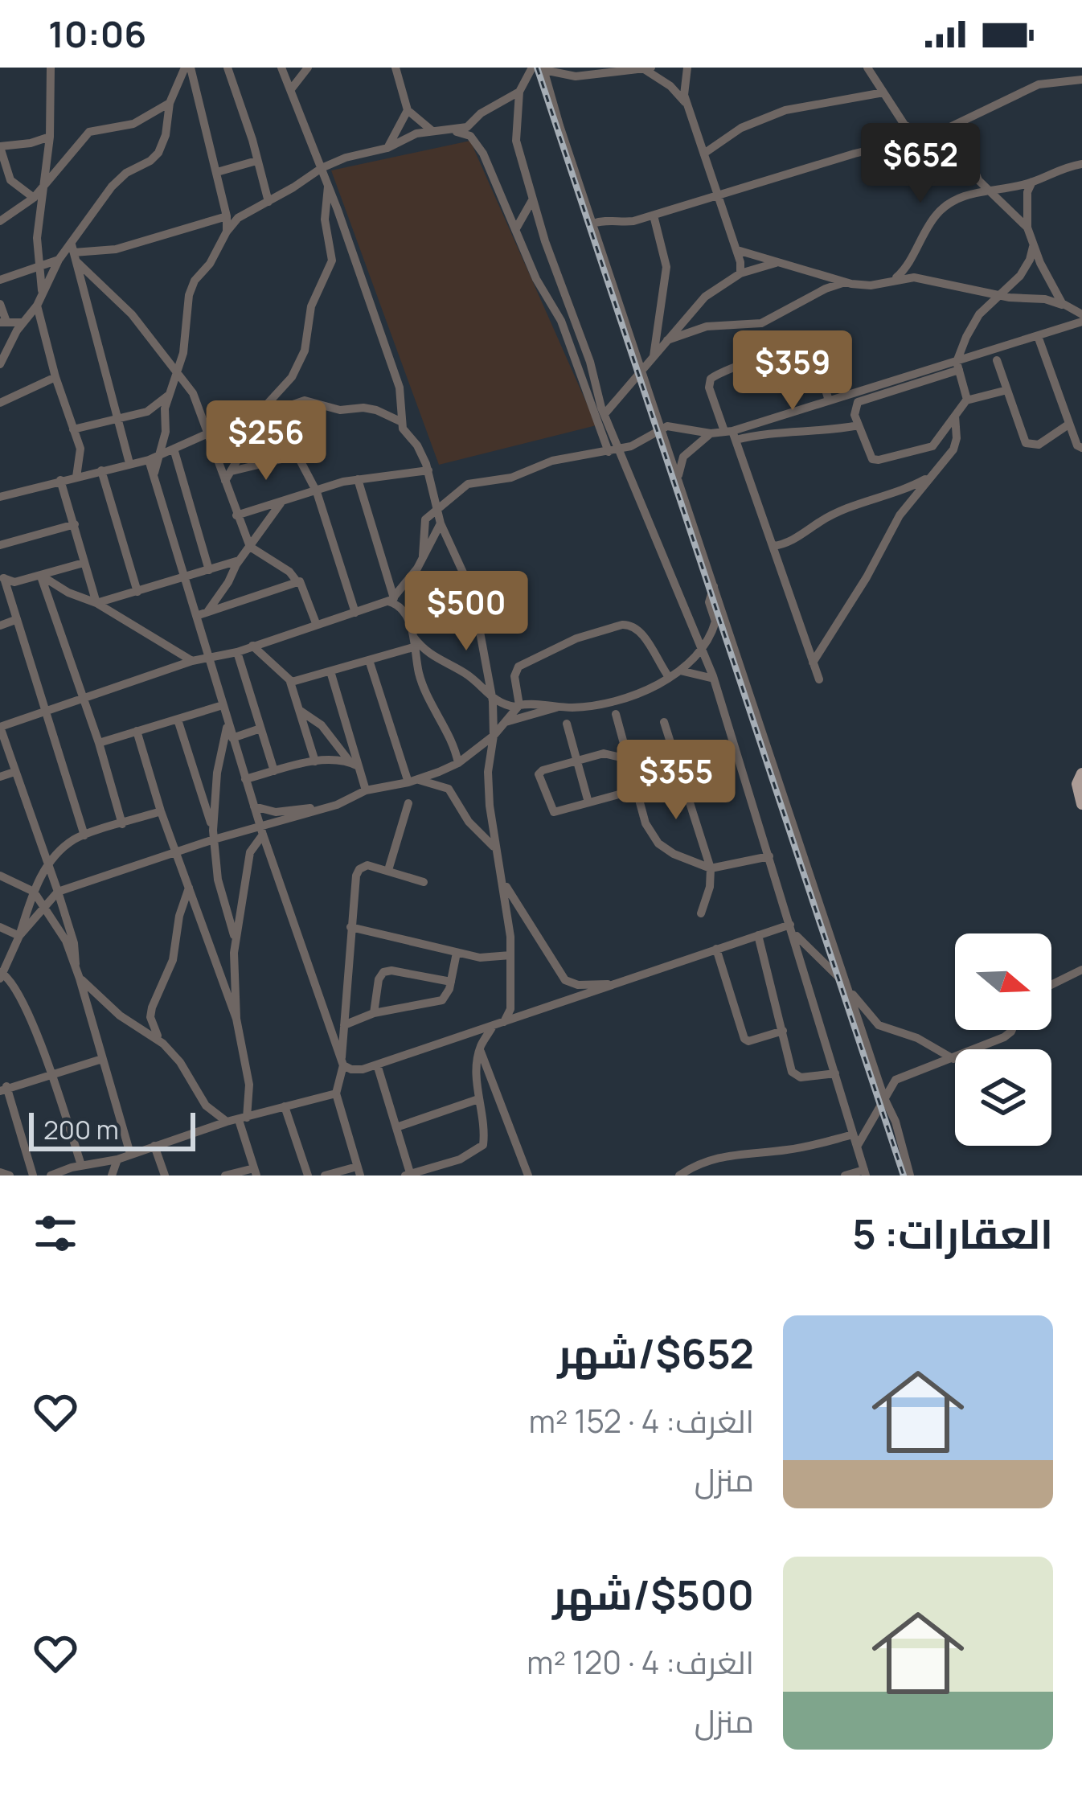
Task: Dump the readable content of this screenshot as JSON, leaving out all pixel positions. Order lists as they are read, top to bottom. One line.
{"scale_bar":"200 m","north":"right","page":{"status":"10:06","price":["$652","$359","$256","$500","$355"],"scale":"200 m","heading":"العقارات: 5","list":[{"name":"$652/شهر","note":"الغرف: 4 · 152 m² · منزل"},{"name":"$500/شهر","note":"الغرف: 4 · 120 m² · منزل"}]}}
